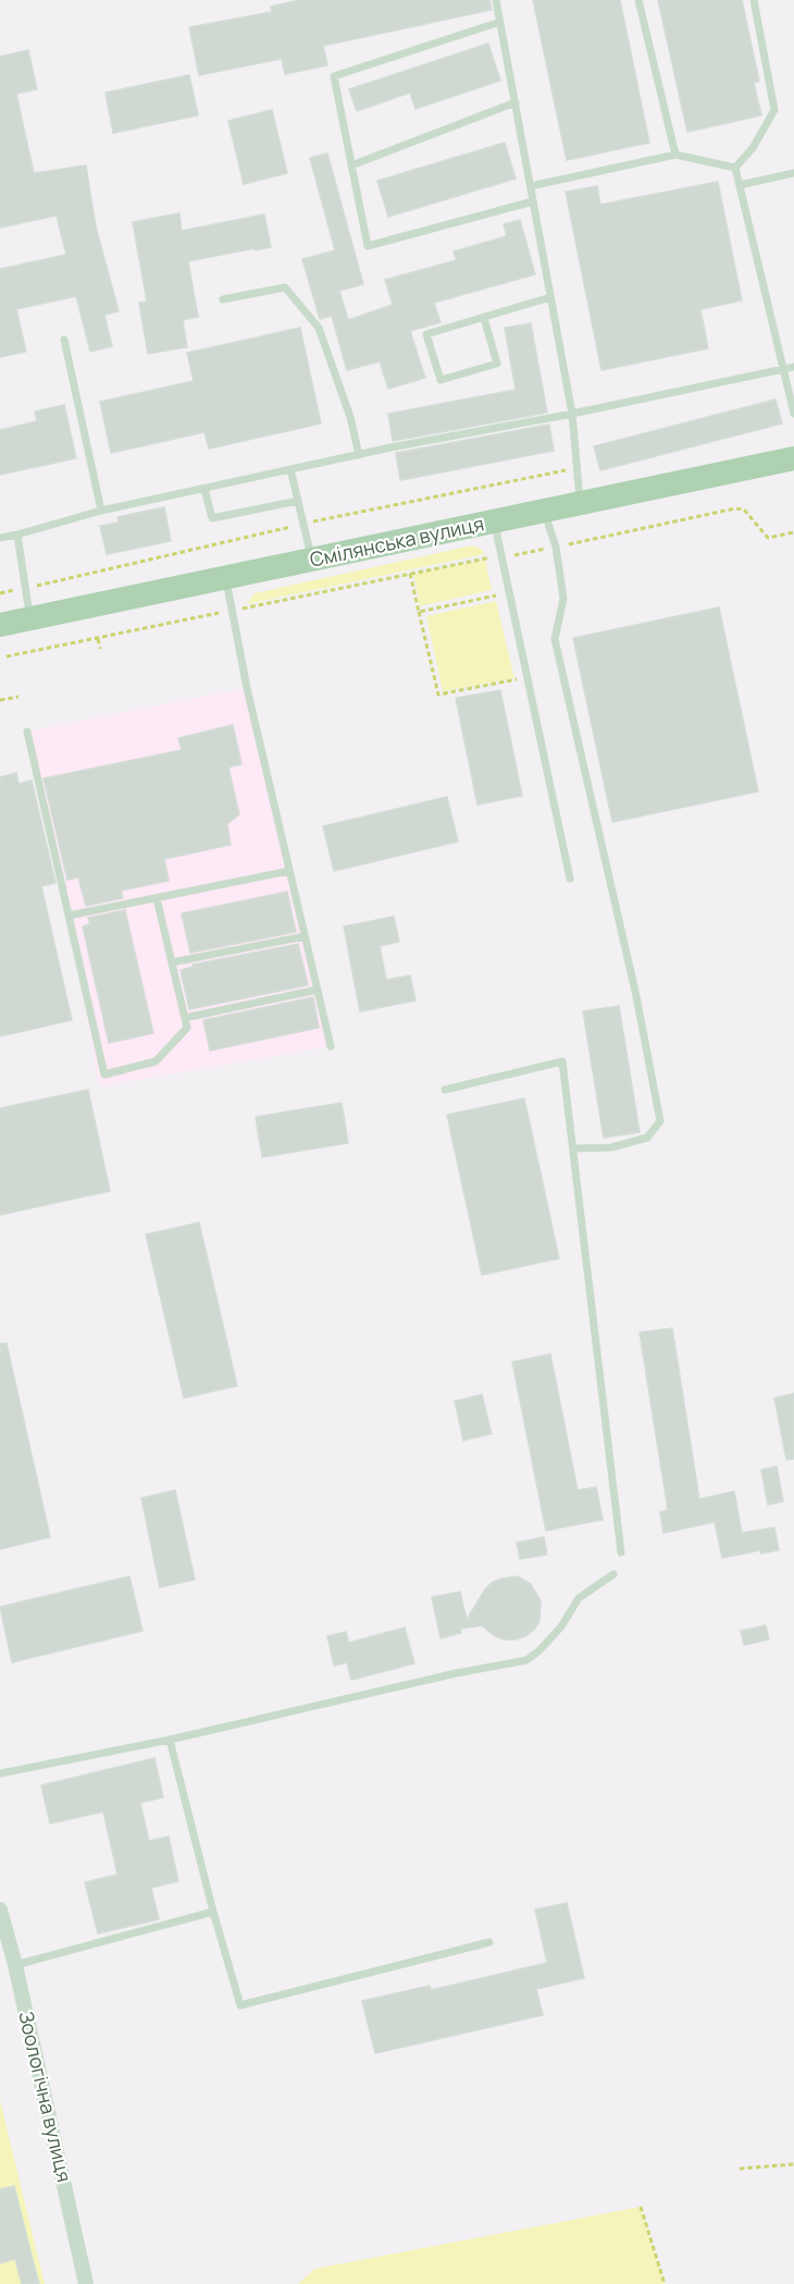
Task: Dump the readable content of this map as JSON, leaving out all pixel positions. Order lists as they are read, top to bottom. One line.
{"streets":{"main road":["Смілянська вулиця"],"street":["Зоологічна вулиця"]}}
